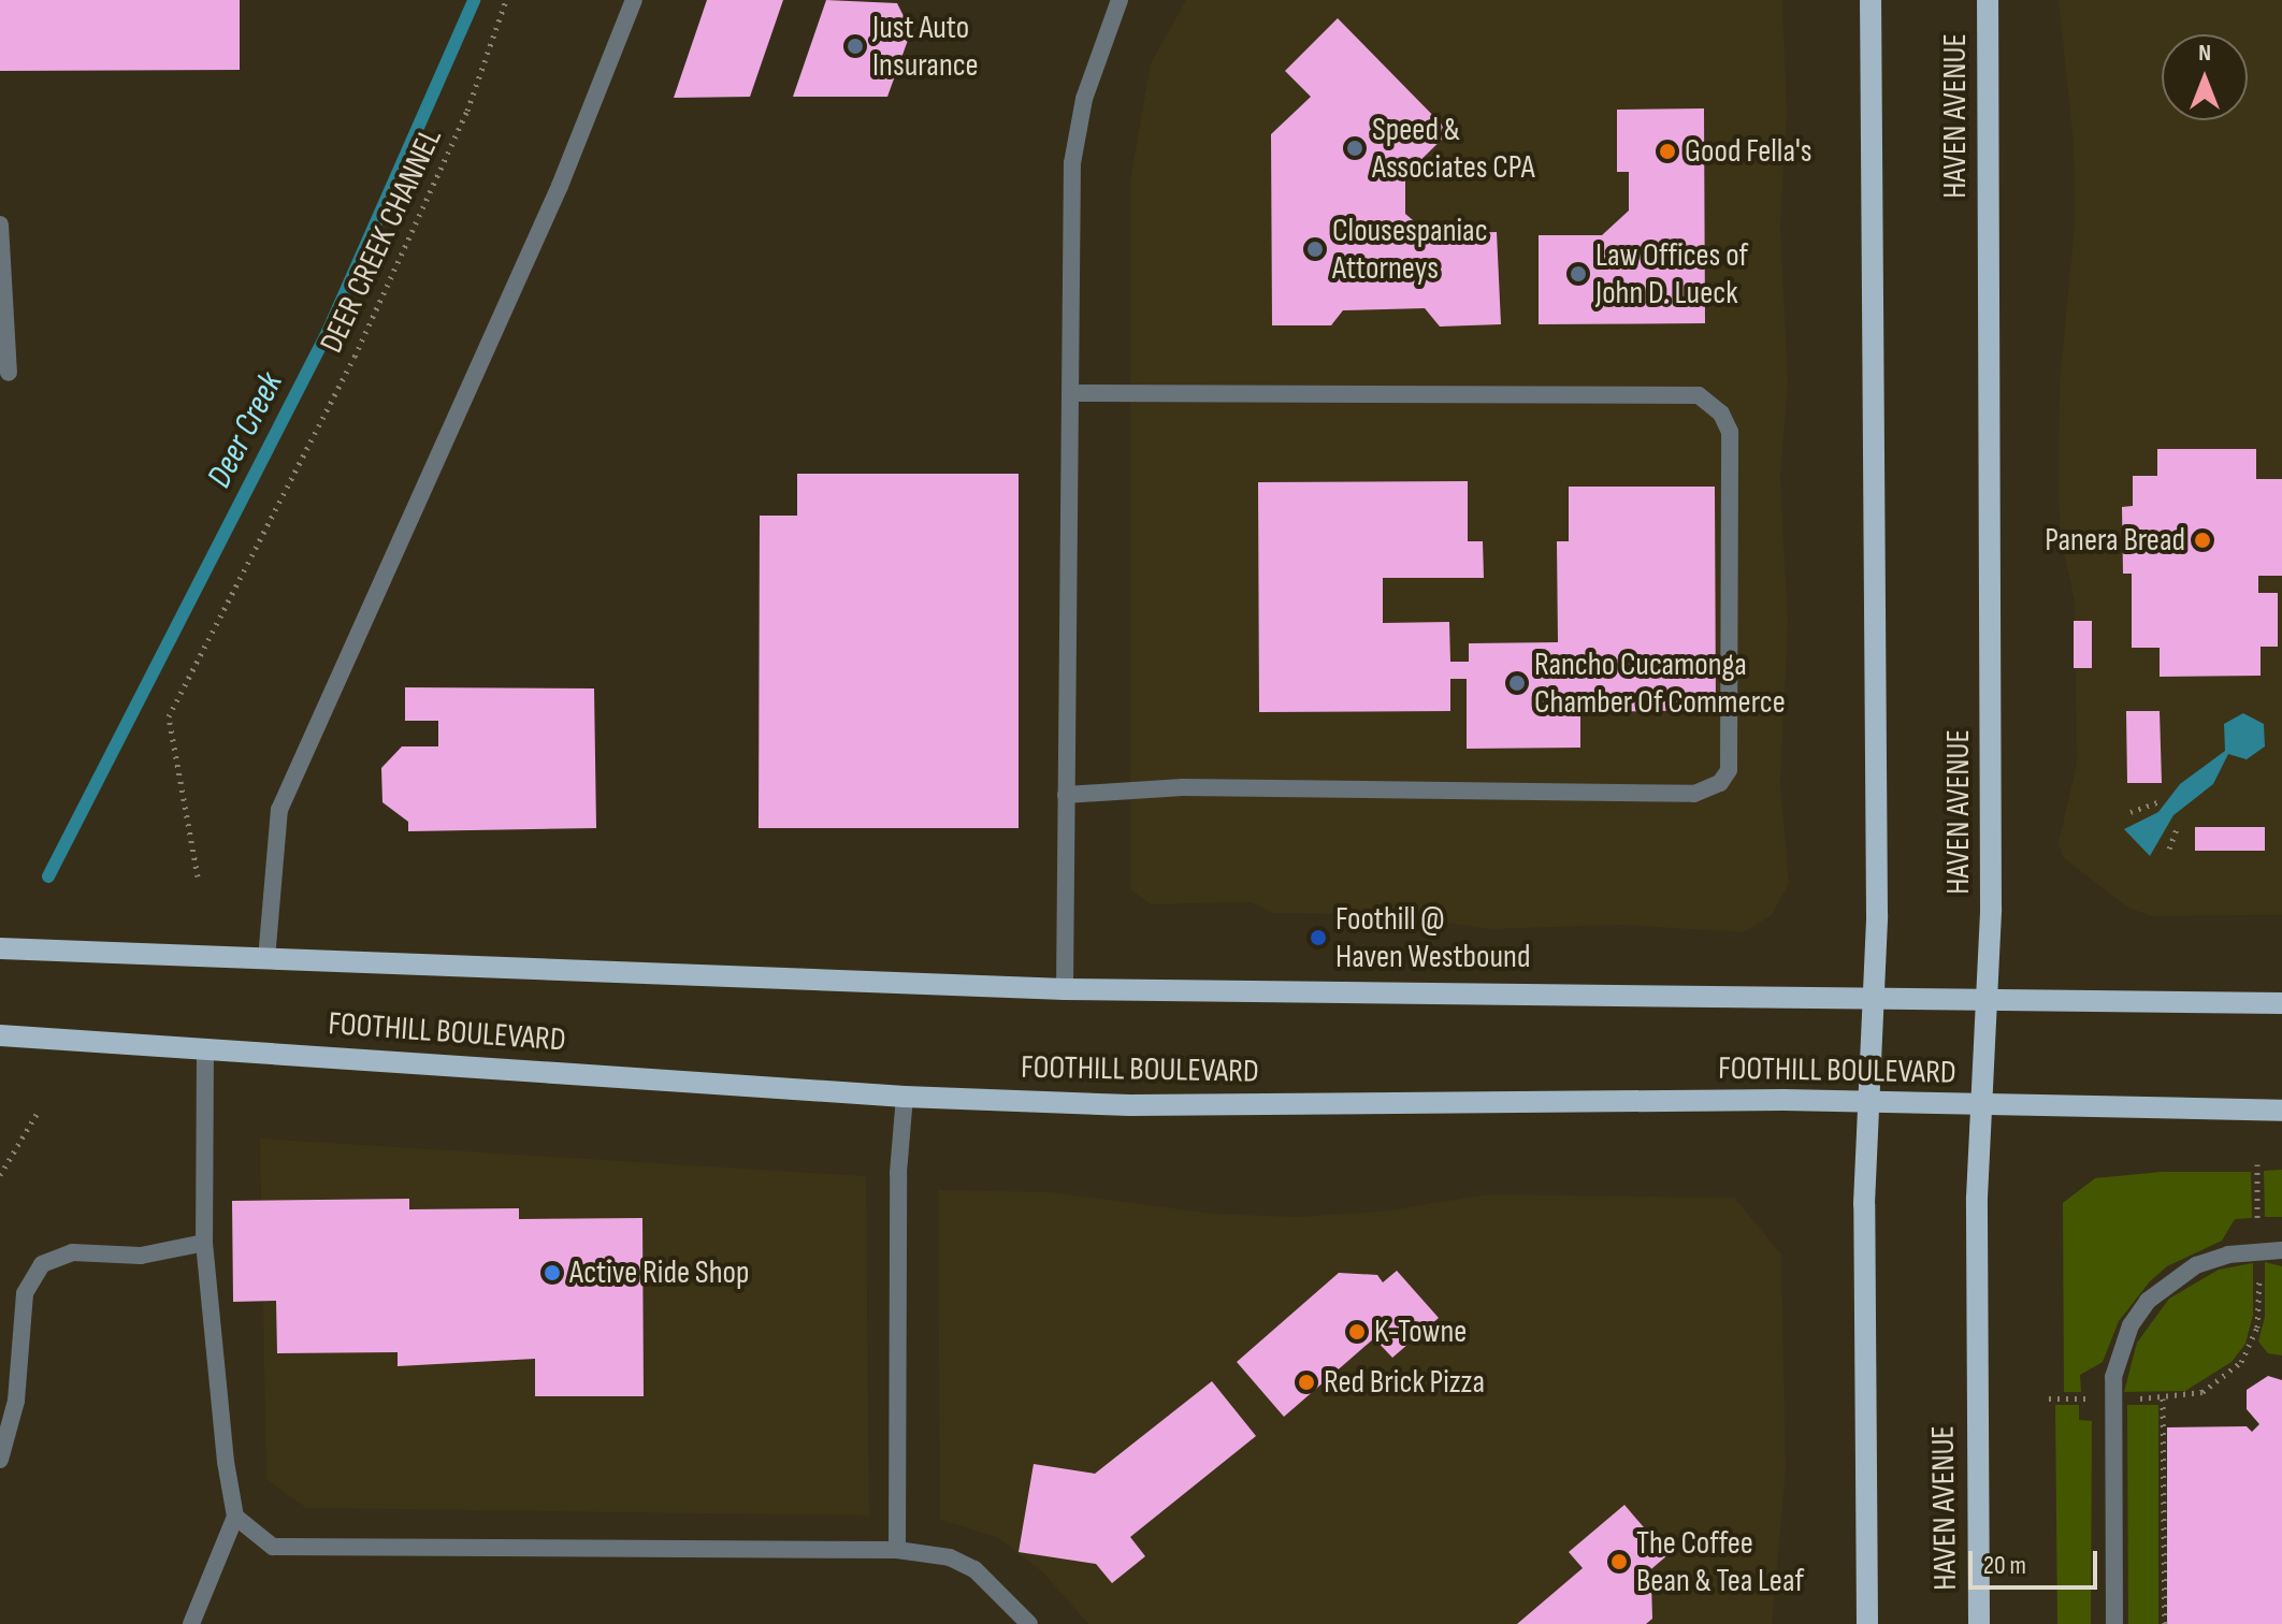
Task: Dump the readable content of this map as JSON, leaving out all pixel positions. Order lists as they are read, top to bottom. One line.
{"streets":{"main road":["HAVEN AVENUE","FOOTHILL BOULEVARD"],"path":["DEER CREEK CHANNEL"]},"crossings":[["HAVEN AVENUE","FOOTHILL BOULEVARD"]],"water":["Deer Creek"],"places":["Just Auto Insurance","Speed & Associates CPA","Good Fella's","Clousespaniac Attorneys","Law Offices of John D. Lueck","Panera Bread","Rancho Cucamonga Chamber Of Commerce","Foothill @ Haven Westbound","Active Ride Shop","K-Towne","Red Brick Pizza","The Coffee Bean & Tea Leaf"],"scale_bar":"20 m","north":"top"}
